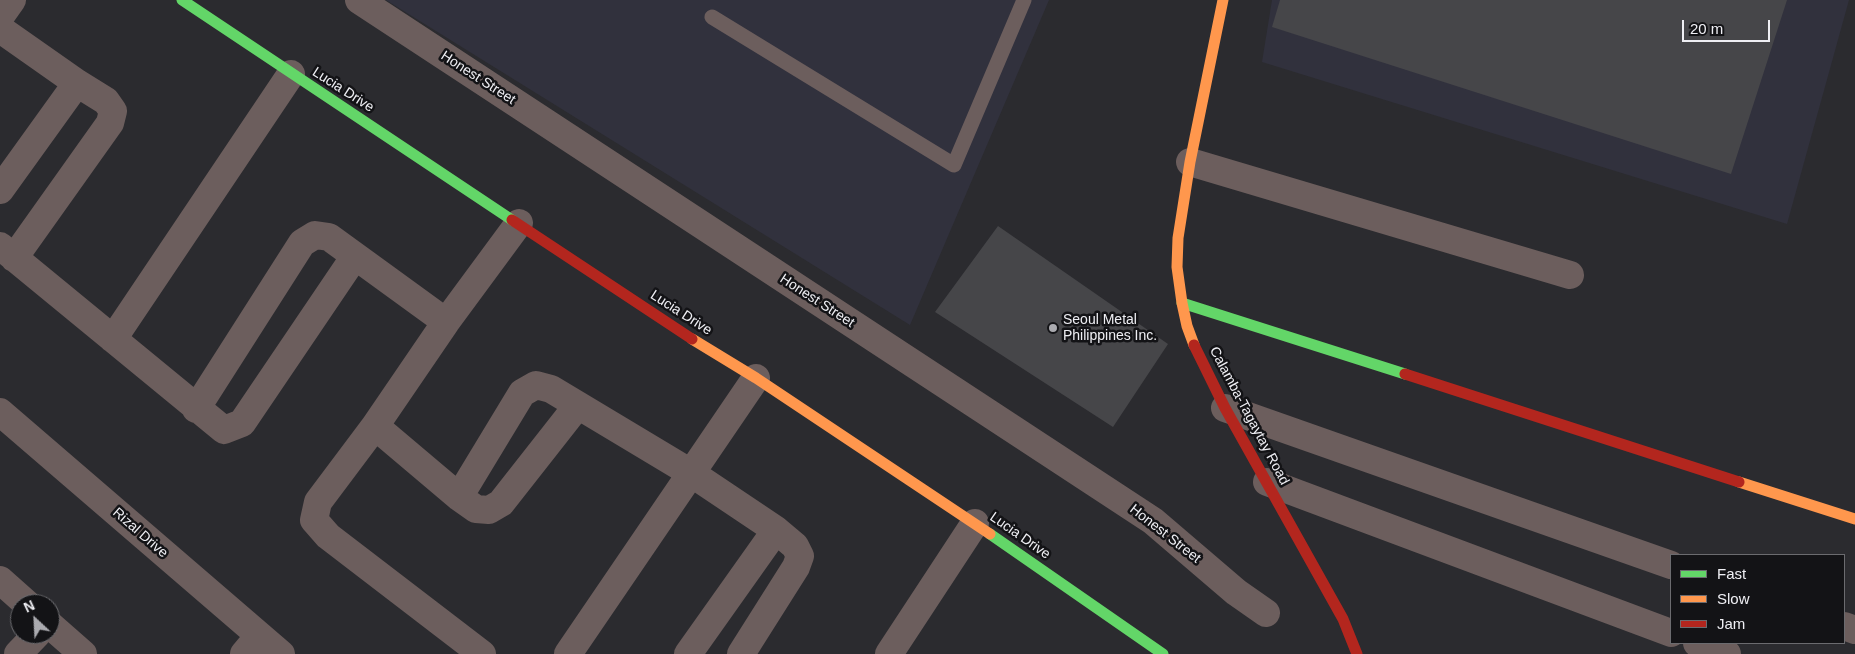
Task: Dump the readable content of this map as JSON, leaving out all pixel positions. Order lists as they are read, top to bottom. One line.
{"streets":{"street":["Honest Street","Lucia Drive","Calamba-Tagaytay Road","Rizal Drive"]},"places":["Seoul Metal Philippines Inc."],"legend":["Fast","Slow","Jam"],"scale_bar":"20 m","north":"top left"}
